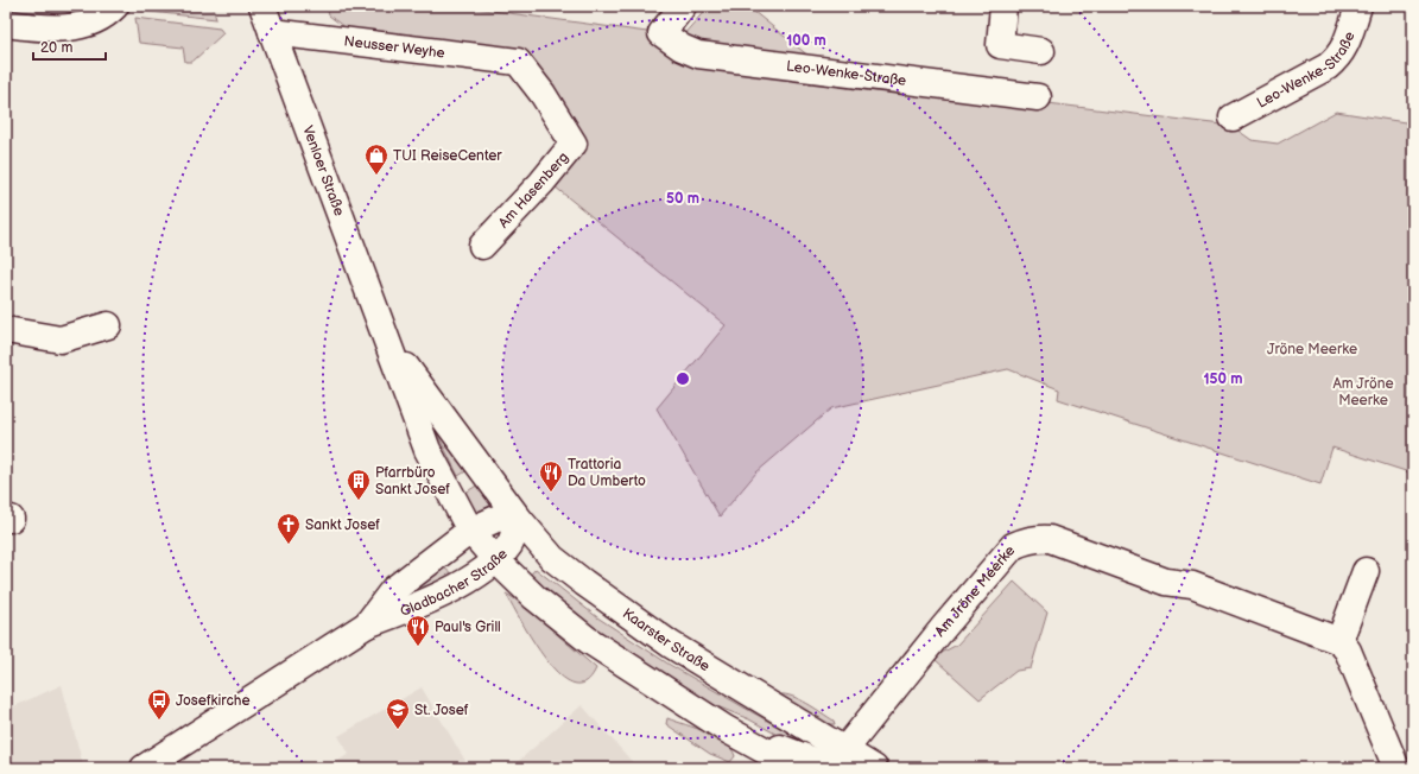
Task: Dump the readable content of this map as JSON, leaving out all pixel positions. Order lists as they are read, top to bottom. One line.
{"streets":{"main road":["Neusser Weyhe","Leo-Wenke-Straße","Venloer Straße","Am Hasenberg","Gladbacher Straße","Am Jröne Meerke","Kaarster Straße"]},"crossings":[["Neusser Weyhe","Venloer Straße"],["Neusser Weyhe","Am Hasenberg"],["Venloer Straße","Gladbacher Straße"],["Venloer Straße","Kaarster Straße"],["Gladbacher Straße","Kaarster Straße"],["Am Jröne Meerke","Kaarster Straße"]],"parks":["Jröne Meerke","Am Jröne Meerke"],"places":{"shop":["TUI ReiseCenter"],"restaurant":["Trattoria Da Umberto","Paul's Grill"],"building":["Pfarrbüro Sankt Josef"],"church":["Sankt Josef"],"bus stop":["Josefkirche"],"school or university":["St. Josef"]},"scale_bar":"20 m","rings":["100 m","50 m","150 m"]}
